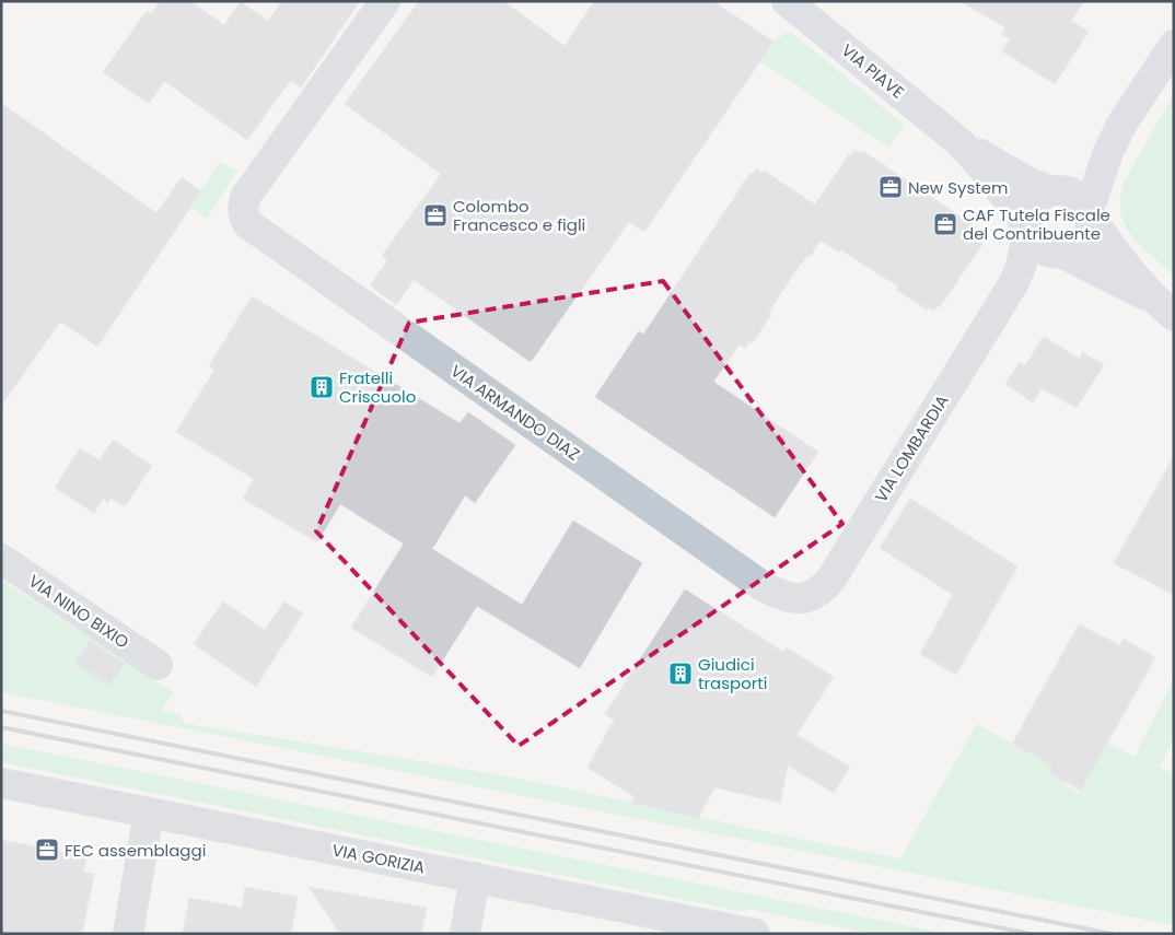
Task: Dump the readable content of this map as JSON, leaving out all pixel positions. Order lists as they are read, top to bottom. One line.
{"streets":{"street":["VIA PIAVE","VIA ARMANDO DIAZ","VIA LOMBARDIA","VIA NINO BIXIO","VIA GORIZIA"]},"crossings":[["VIA PIAVE","VIA LOMBARDIA"],["VIA ARMANDO DIAZ","VIA LOMBARDIA"]],"places":{"office":["New System","Colombo Francesco e figli","CAF Tutela Fiscale del Contribuente","FEC assemblaggi"],"building":["Fratelli Criscuolo","Giudici trasporti"]}}
